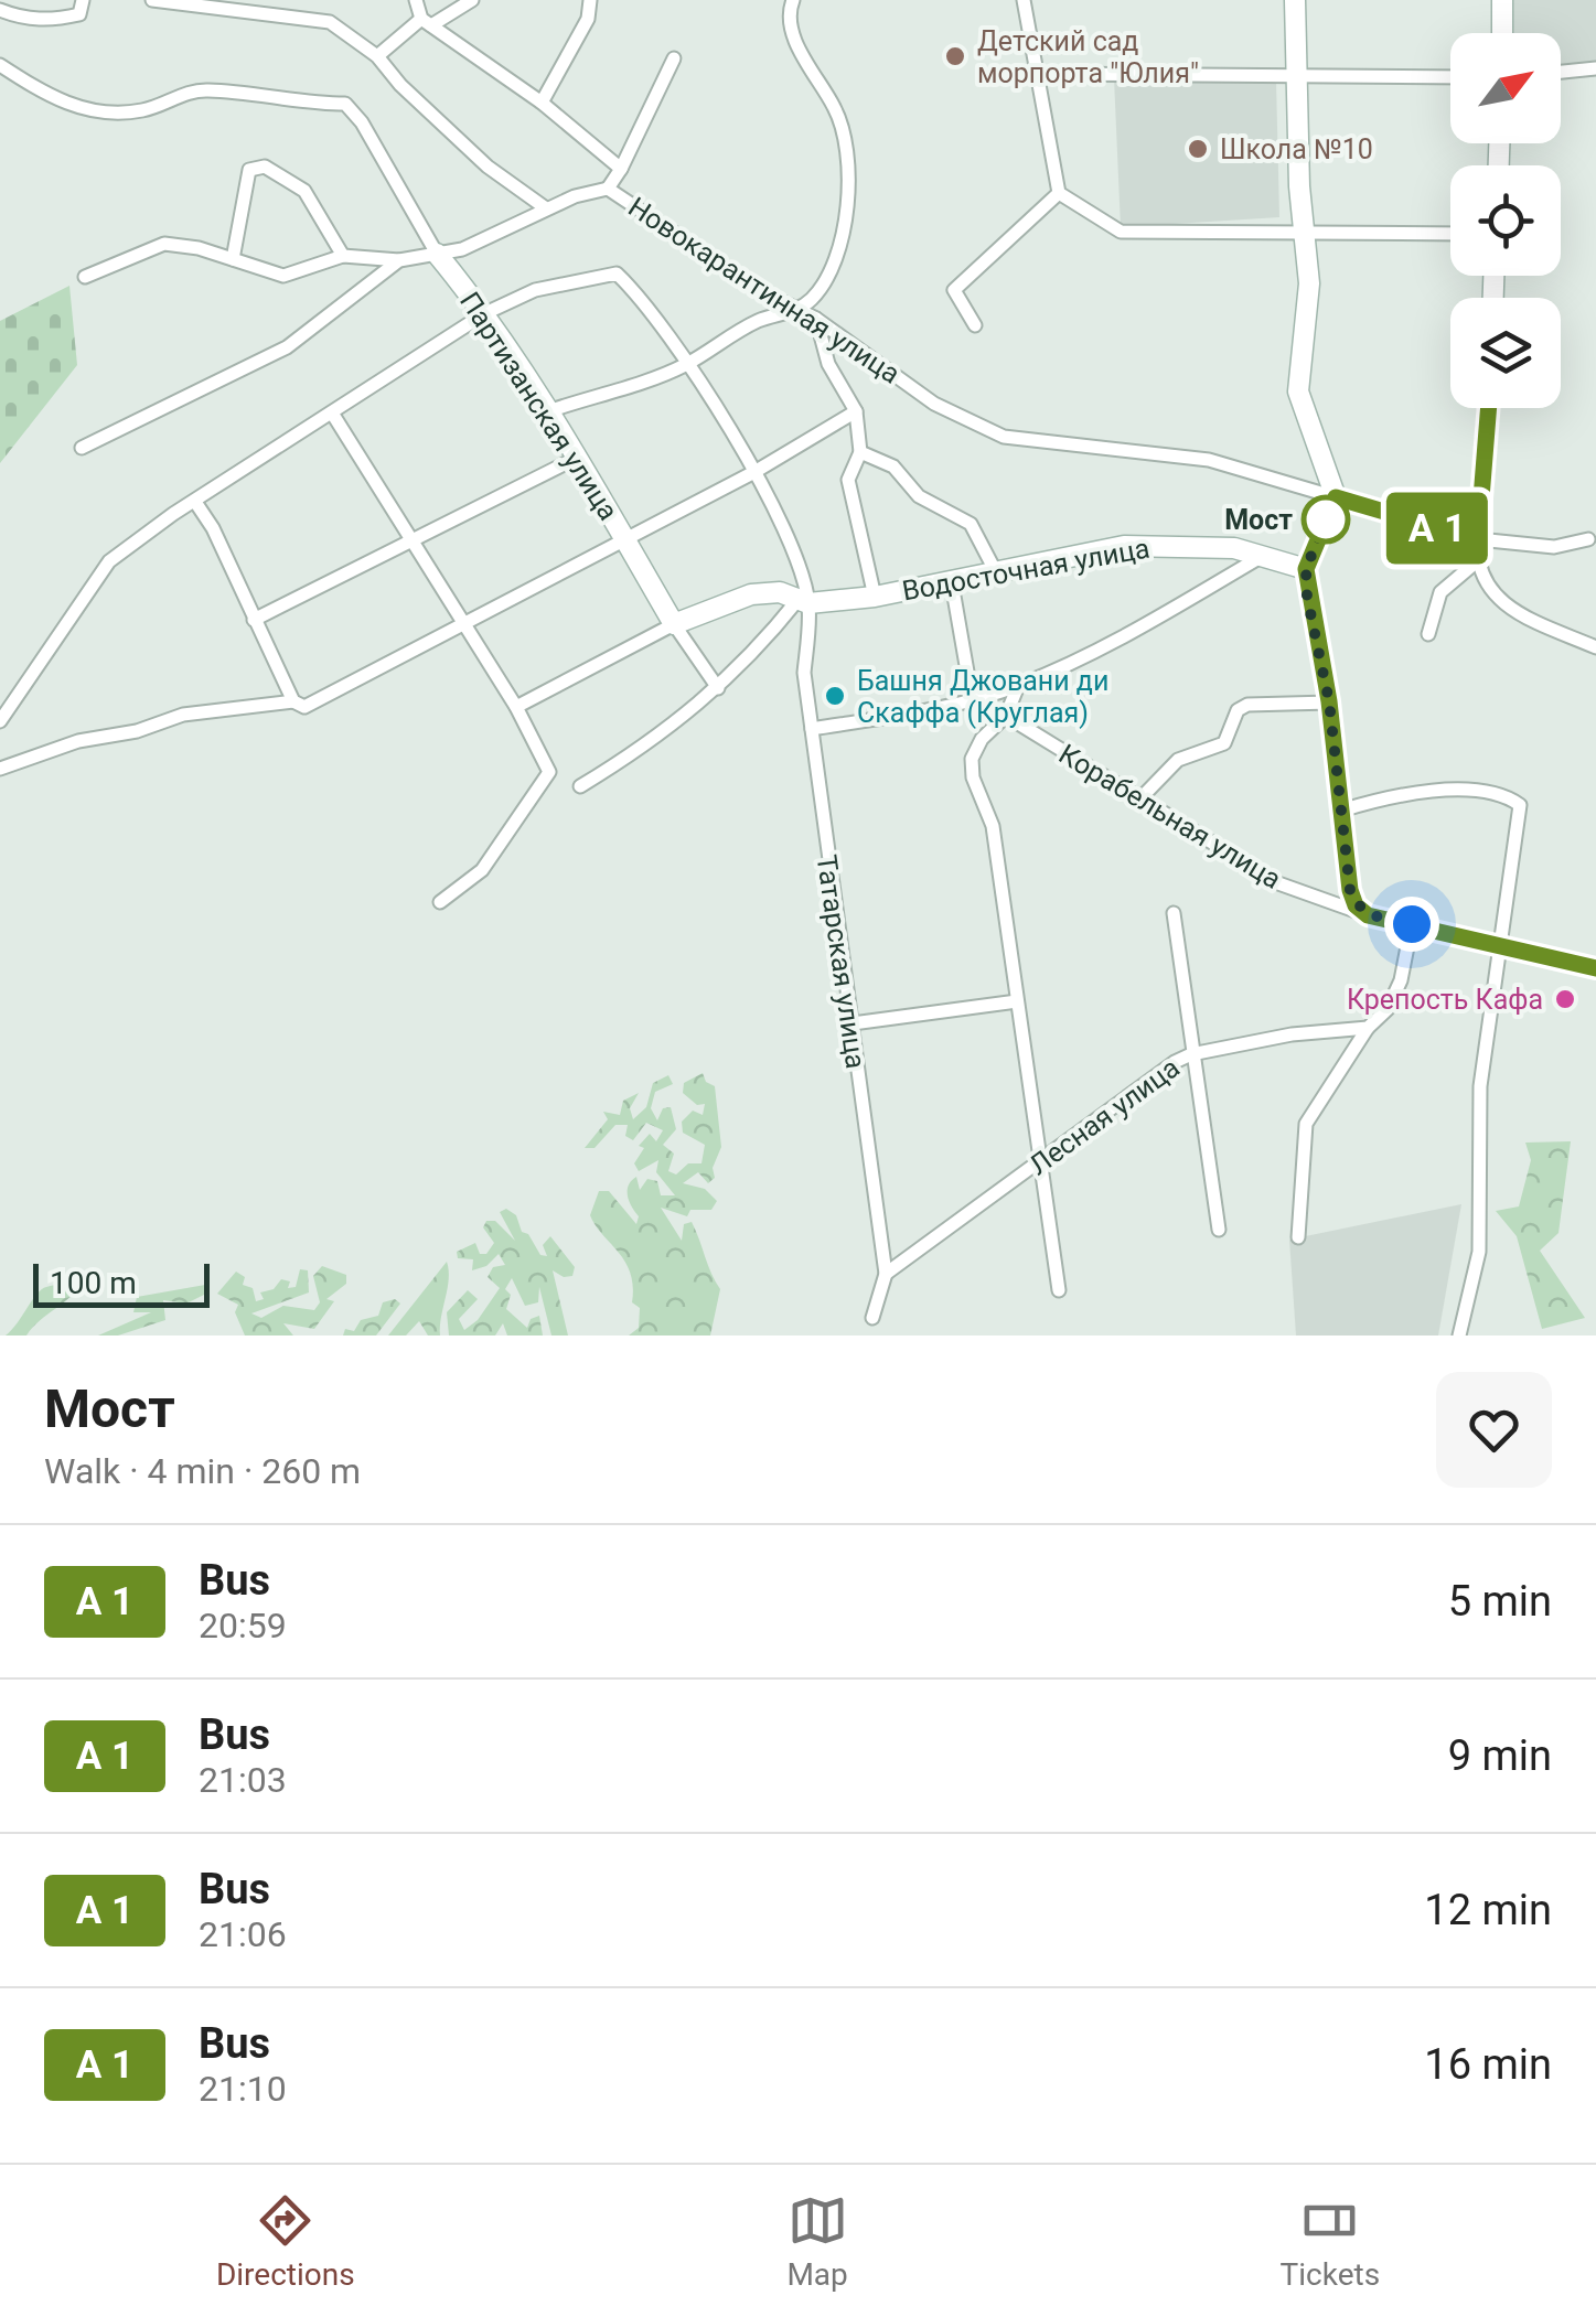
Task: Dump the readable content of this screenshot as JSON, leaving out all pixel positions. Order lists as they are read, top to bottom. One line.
{"streets":{"street":["Новокарантинная улица","Партизанская улица","Водосточная улица","Корабельная улица","Татарская улица","Лесная улица"]},"crossings":[["Партизанская улица","Водосточная улица"],["Водосточная улица","Татарская улица"],["Татарская улица","Лесная улица"]],"places":["Детский сад морпорта \"Юлия\"","Школа №10","Мост","Башня Джовани ди Скаффа (Круглая)","Крепость Кафа"],"scale_bar":"100 m","north":"top right","page":{"on_map":"A 1","scale":"100 m","heading":["Мост","Walk · 4 min · 260 m"],"list":[{"mark":"A 1","name":"Bus","note":"20:59","value":"5 min"},{"mark":"A 1","name":"Bus","note":"21:03","value":"9 min"},{"mark":"A 1","name":"Bus","note":"21:06","value":"12 min"},{"mark":"A 1","name":"Bus","note":"21:10","value":"16 min"}],"tabs":["Directions","Map","Tickets"]}}
